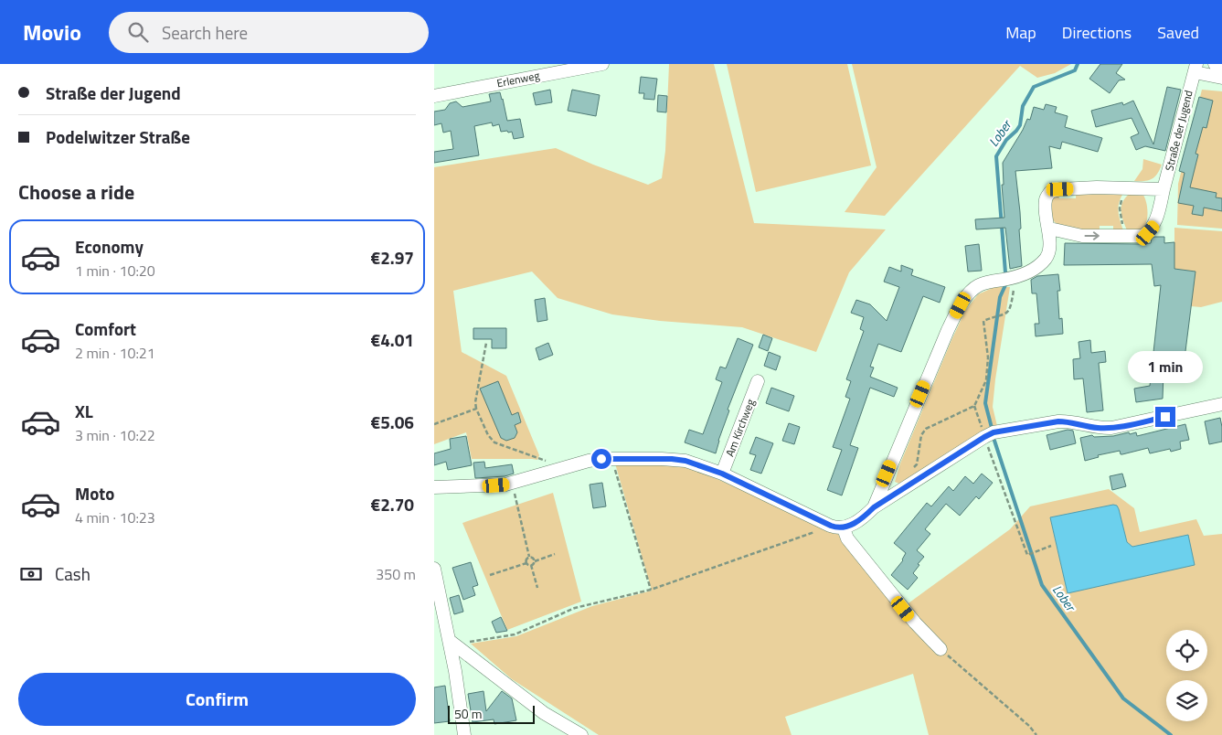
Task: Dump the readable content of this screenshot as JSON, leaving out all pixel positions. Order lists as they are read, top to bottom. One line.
{"streets":{"street":["Erlenweg","Straße der Jugend","Am Kirchweg"]},"water":["Lober"],"scale_bar":"50 m","page":{"header":"Movio","search":"Search here","nav":["Map","Directions","Saved"],"banner":["Straße der Jugend","Podelwitzer Straße"],"heading":"Choose a ride","list":[{"name":"Economy","note":"1 min · 10:20","value":"€2.97"},{"name":"Comfort","note":"2 min · 10:21","value":"€4.01"},{"name":"XL","note":"3 min · 10:22","value":"€5.06"},{"name":"Moto","note":"4 min · 10:23","value":"€2.70"}],"bubble":"1 min","pay":["Cash","350 m"],"buttons":"Confirm","scale":"50 m"}}
